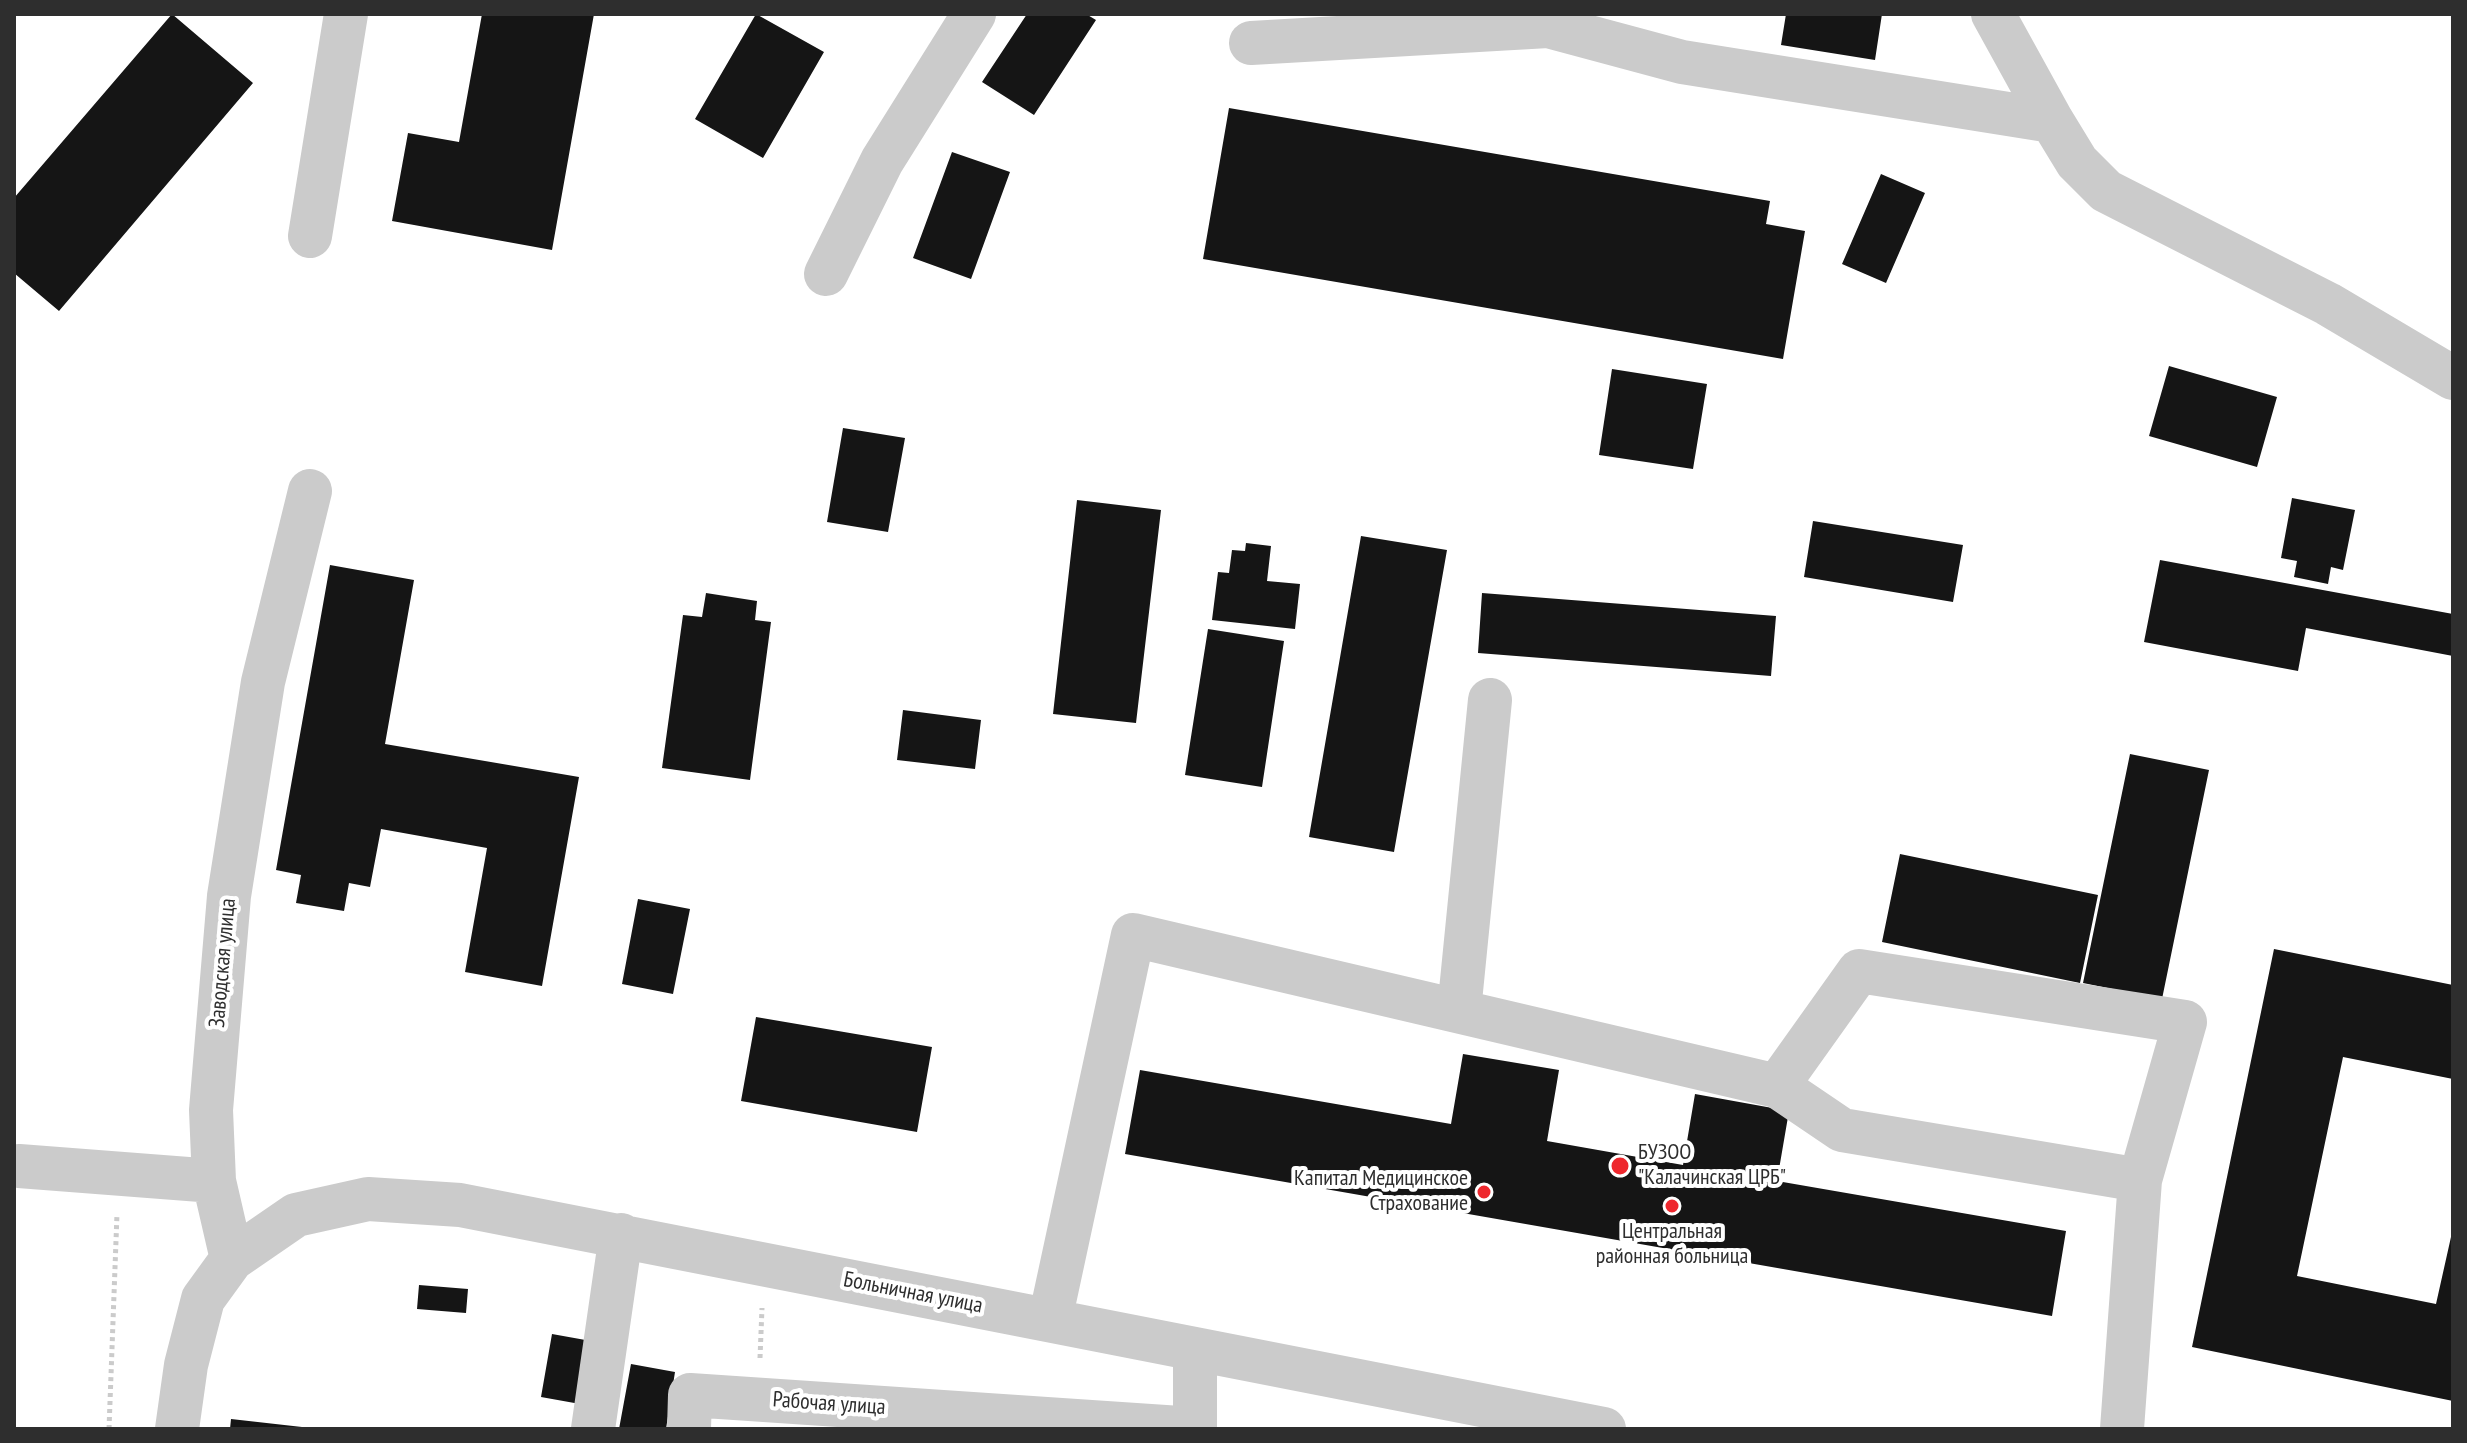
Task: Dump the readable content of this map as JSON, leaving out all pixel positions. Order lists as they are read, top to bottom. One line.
{"streets":{"street":["Заводская улица","Больничная улица","Рабочая улица"]},"crossings":[["Заводская улица","Больничная улица"]],"places":["БУЗОО \"Калачинская ЦРБ\"","Капитал Медицинское Страхование","Центральная районная больница"]}
